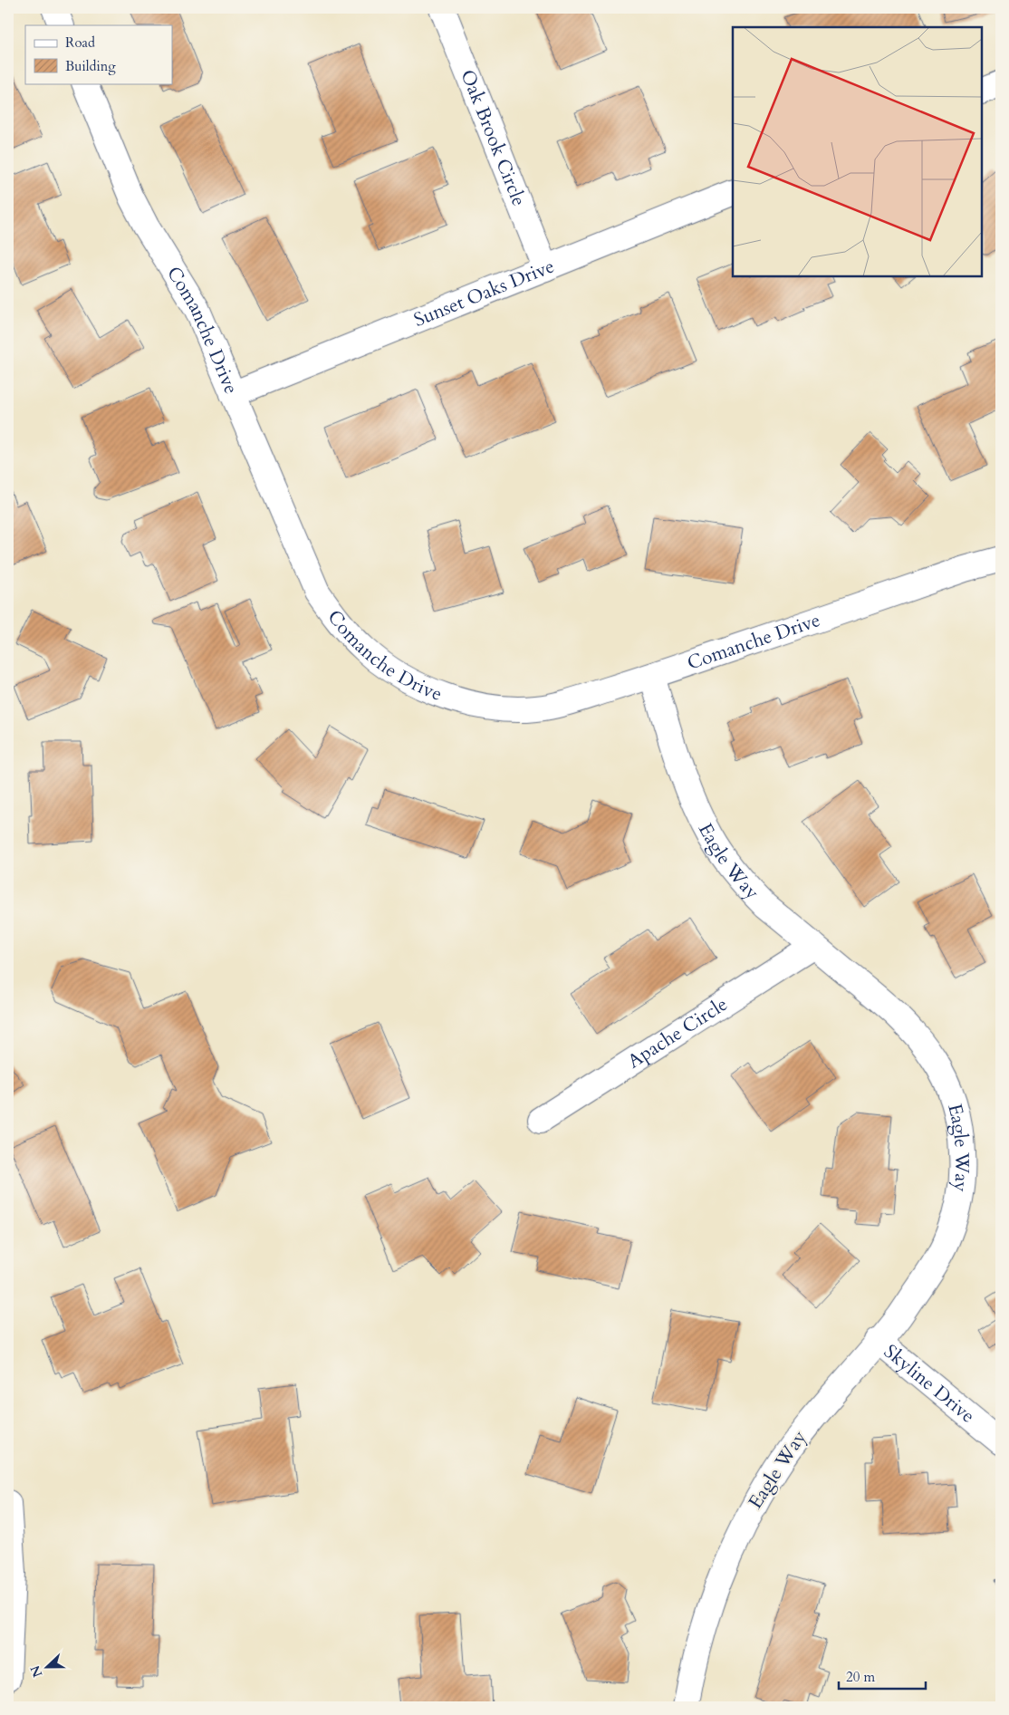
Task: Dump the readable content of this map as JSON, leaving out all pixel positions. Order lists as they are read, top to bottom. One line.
{"streets":{"street":["Oak Brook Circle","Sunset Oaks Drive","Comanche Drive","Eagle Way","Apache Circle","Skyline Drive"]},"crossings":[["Oak Brook Circle","Sunset Oaks Drive"],["Sunset Oaks Drive","Comanche Drive"],["Comanche Drive","Eagle Way"],["Eagle Way","Apache Circle"],["Eagle Way","Skyline Drive"]],"legend":["Road","Building"],"scale_bar":"20 m","north":"left"}
